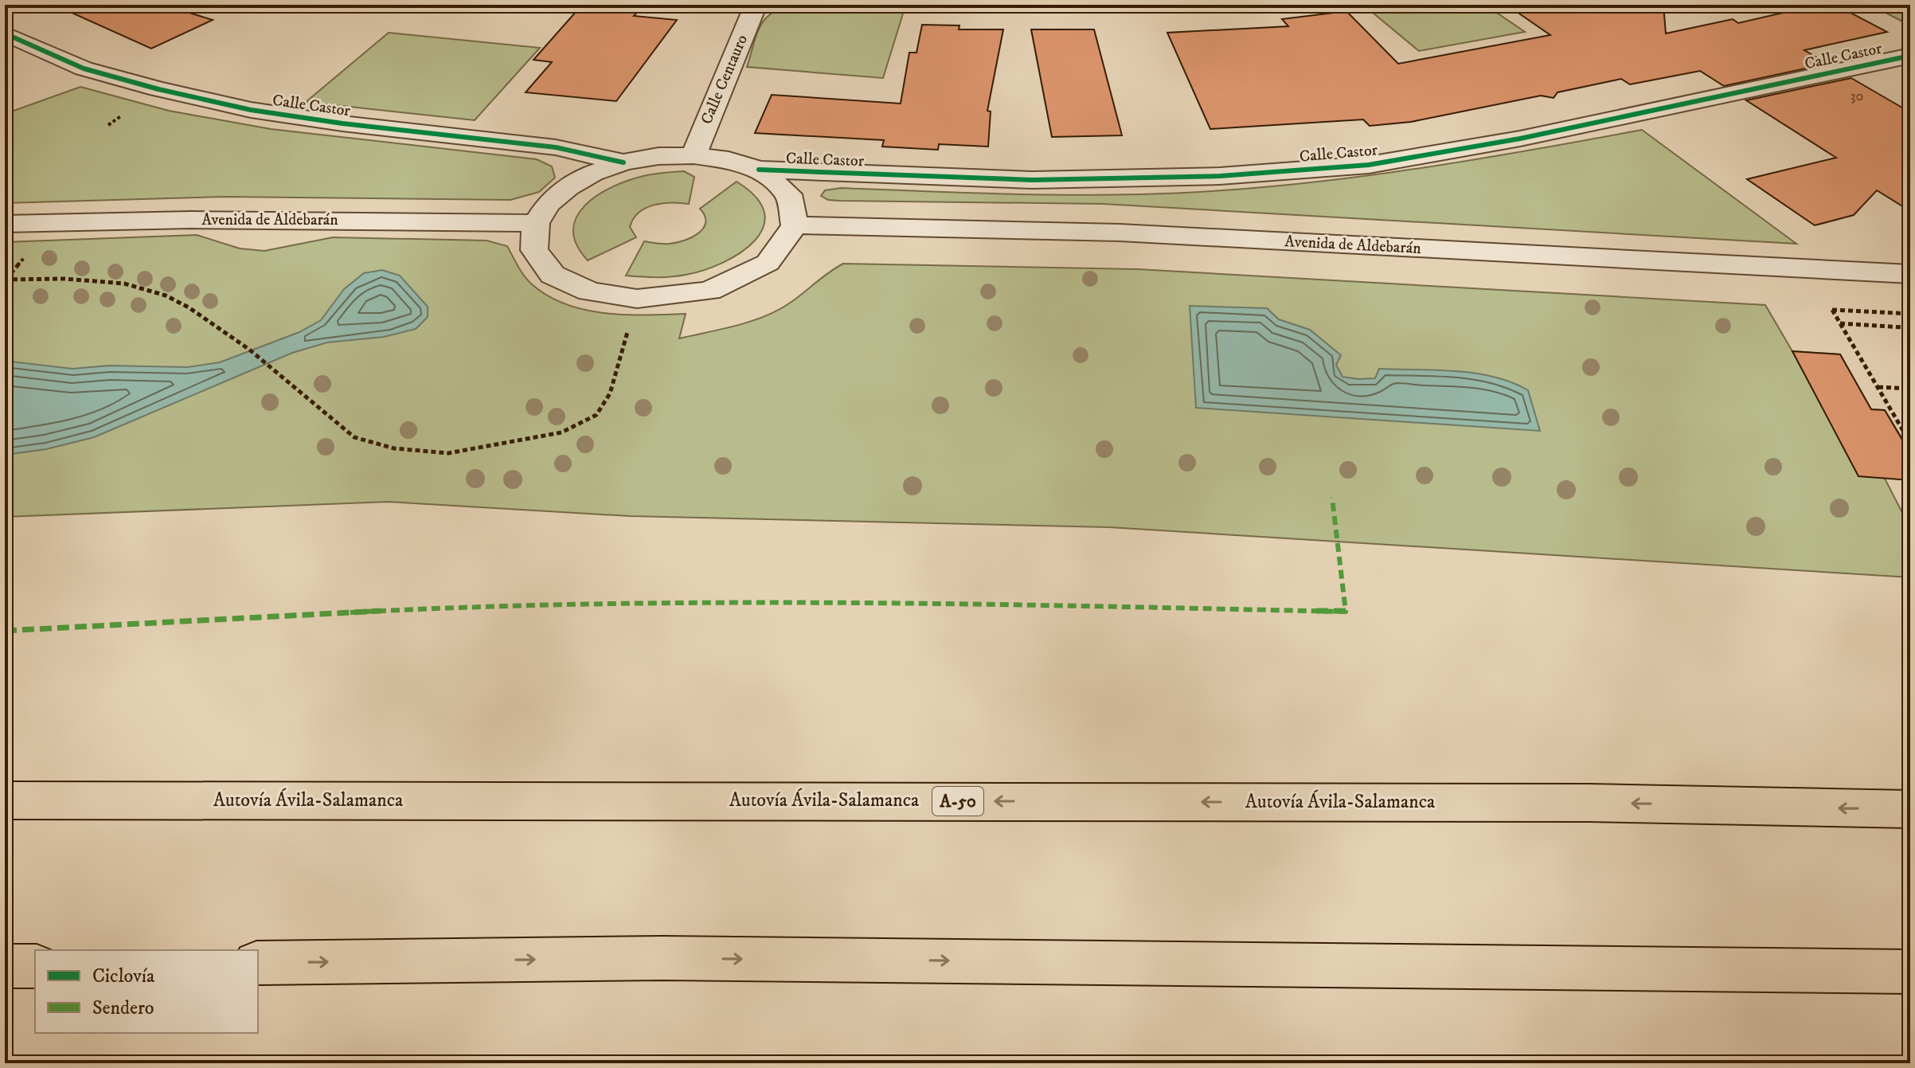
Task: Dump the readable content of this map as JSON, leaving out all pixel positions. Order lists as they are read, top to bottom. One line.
{"streets":{"highway":["Autovía Ávila-Salamanca","A-50"],"street":["Calle Castor","Calle Centauro","Avenida de Aldebarán"]},"house_numbers":["30"],"legend":["Ciclovía","Sendero"]}
